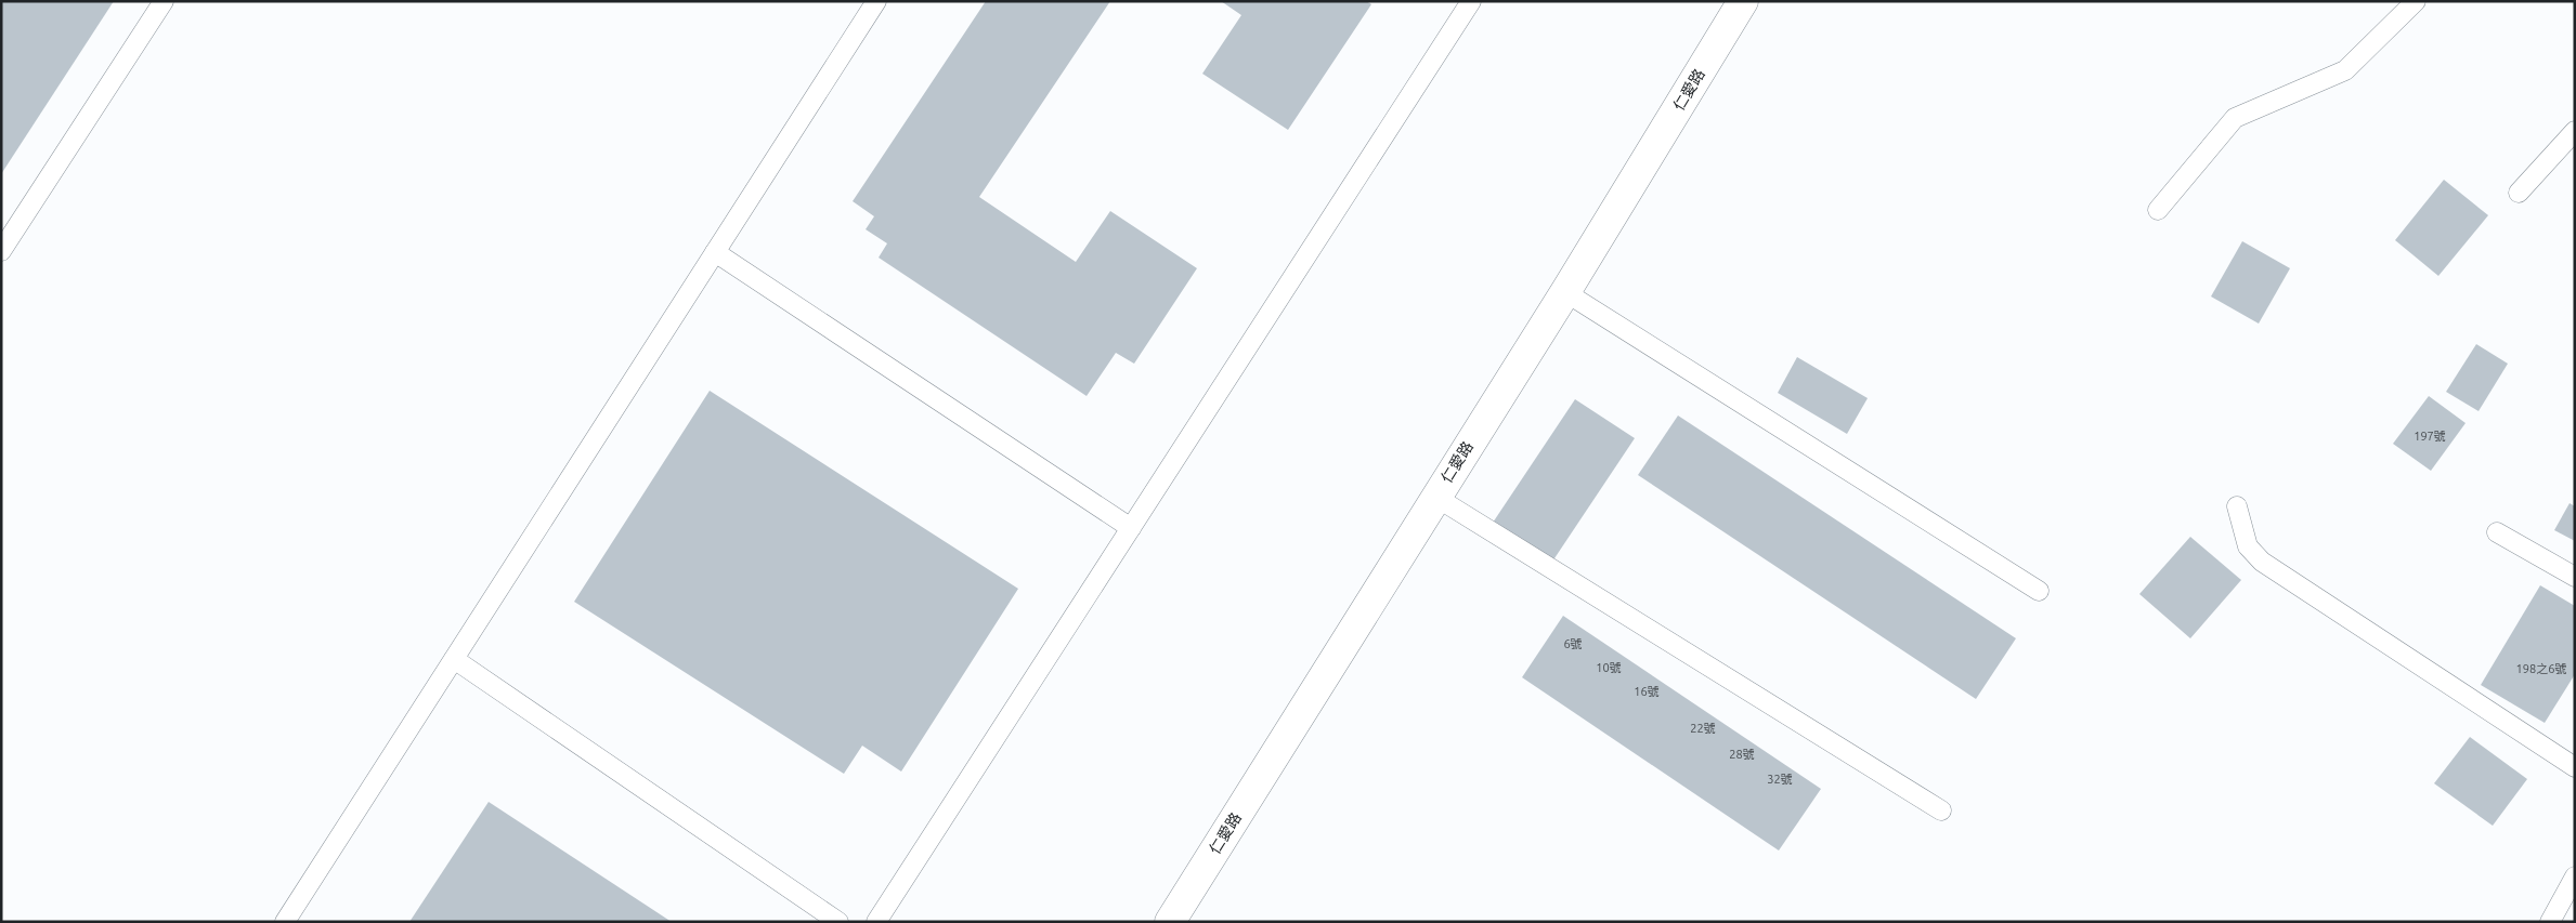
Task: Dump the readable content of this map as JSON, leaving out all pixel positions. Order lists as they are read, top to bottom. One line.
{"streets":{"street":["仁愛路"]},"house_numbers":["197號","6號","10號","198之6號","16號","22號","28號","32號"]}
